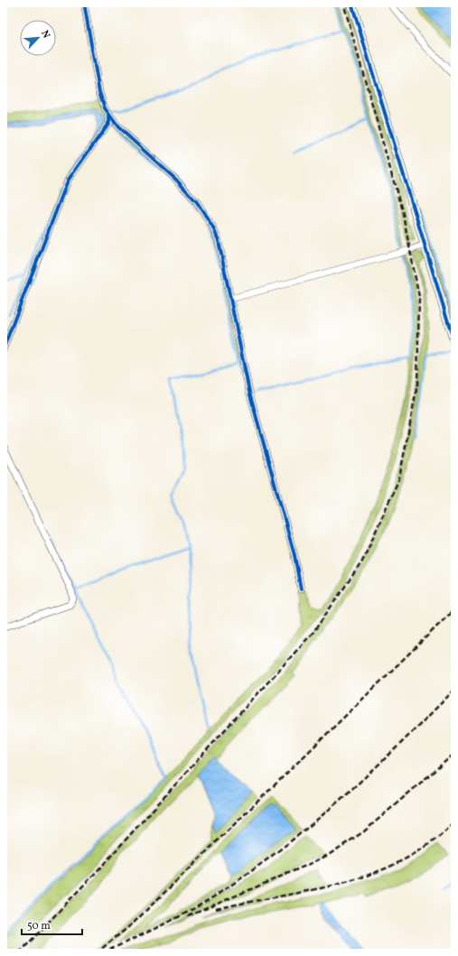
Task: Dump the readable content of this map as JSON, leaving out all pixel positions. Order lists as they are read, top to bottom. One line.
{"scale_bar":"50 m","north":"top right"}
